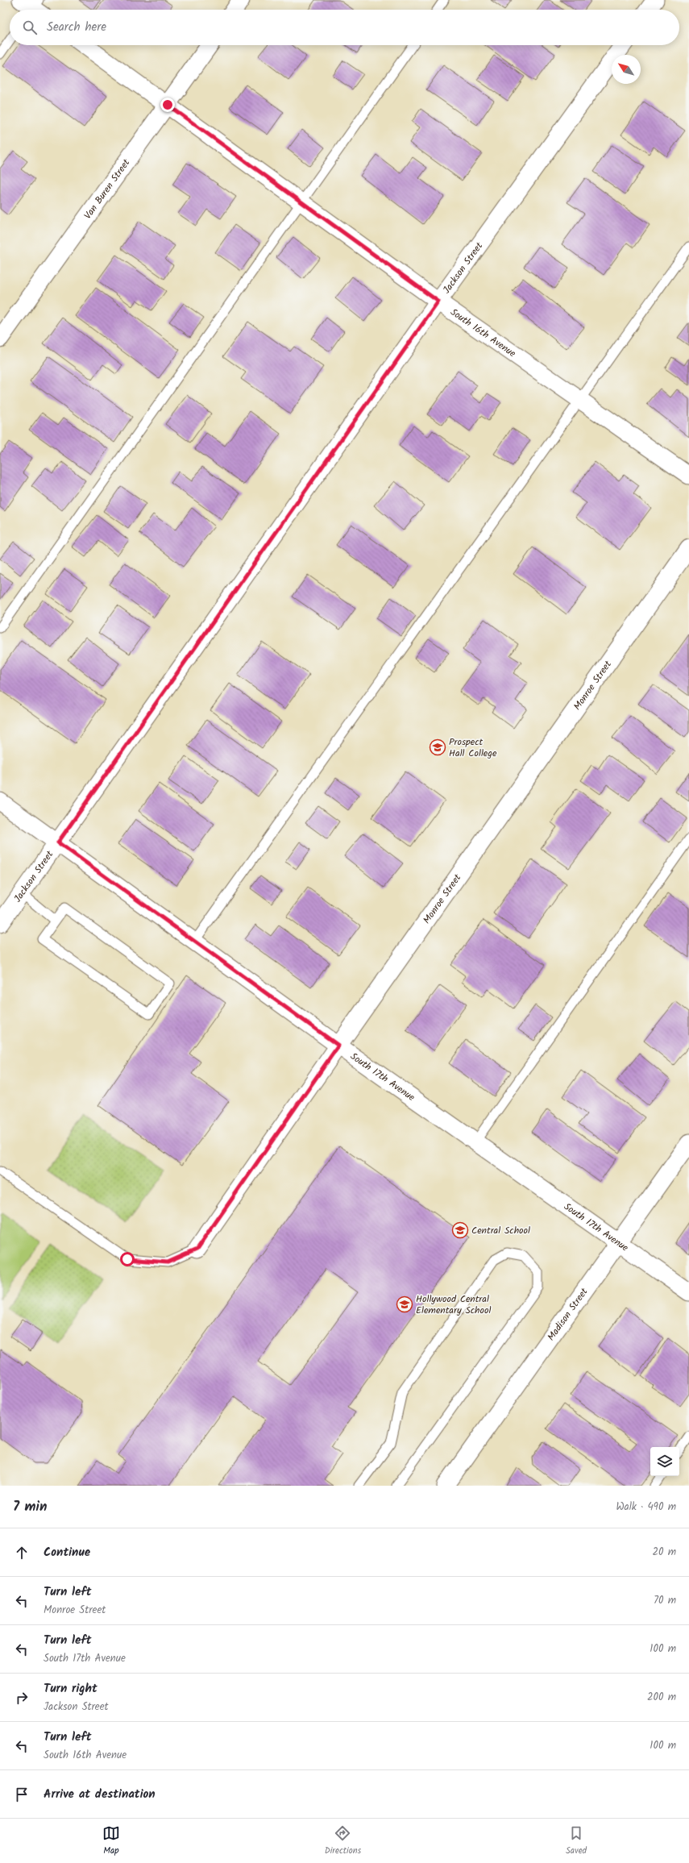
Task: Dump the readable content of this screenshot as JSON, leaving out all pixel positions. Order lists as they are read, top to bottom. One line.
{"streets":{"street":["Van Buren Street","Jackson Street","South 16th Avenue","Monroe Street","South 17th Avenue","Madison Street"]},"crossings":[["Van Buren Street","South 16th Avenue"],["Jackson Street","South 16th Avenue"],["Jackson Street","South 17th Avenue"],["Monroe Street","South 17th Avenue"],["South 17th Avenue","Madison Street"]],"places":{"school or university":["Prospect Hall College","Central School","Hollywood Central Elementary School"]},"north":"top left","page":{"search":"Search here","heading":["7 min","Walk · 490 m"],"list":[["Continue","20 m"],["Turn left","Monroe Street","70 m"],["Turn left","South 17th Avenue","100 m"],["Turn right","Jackson Street","200 m"],["Turn left","South 16th Avenue","100 m"],"Arrive at destination"],"nav":["Map","Directions","Saved"]}}
